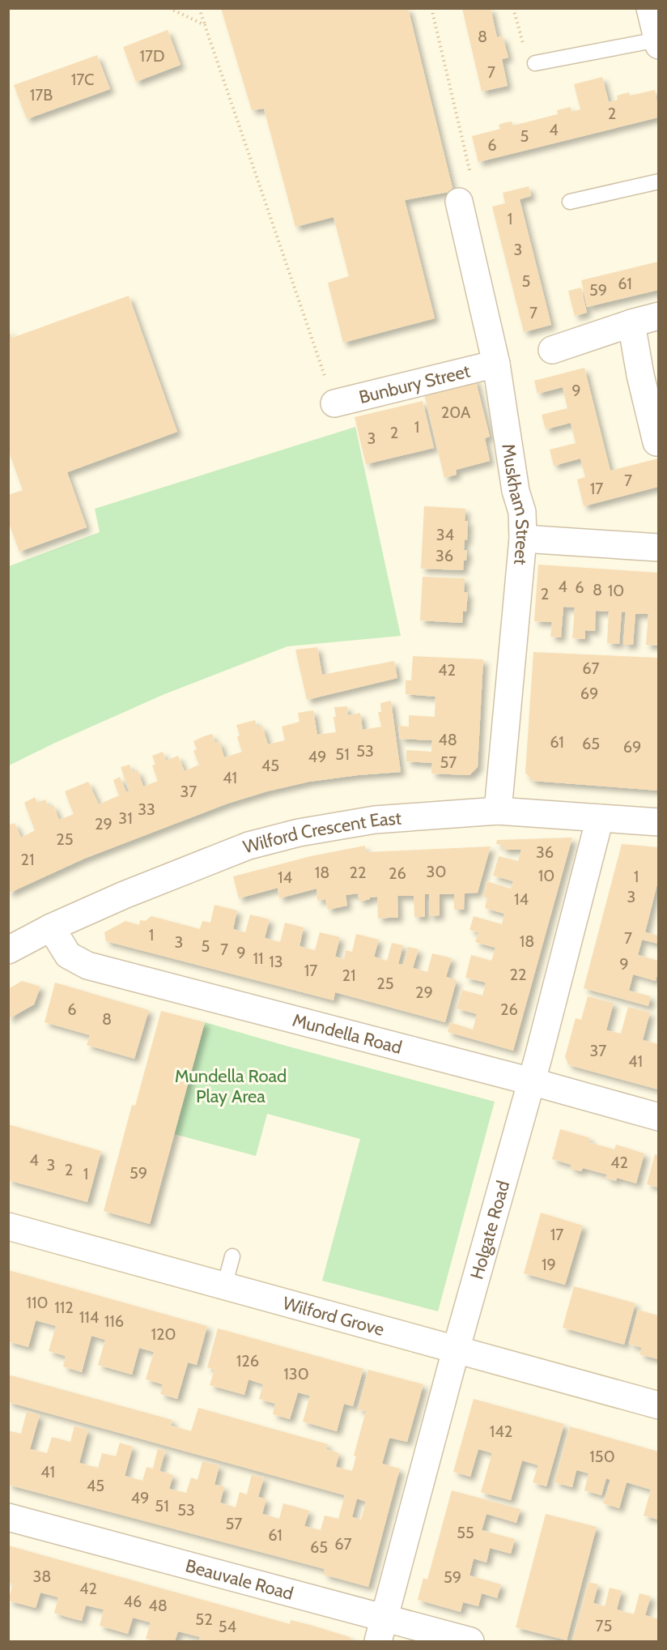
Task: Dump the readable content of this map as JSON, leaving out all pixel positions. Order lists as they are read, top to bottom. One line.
{"streets":{"street":["Bunbury Street","Muskham Street","Wilford Crescent East","Mundella Road","Holgate Road","Wilford Grove","Beauvale Road"]},"crossings":[["Bunbury Street","Muskham Street"],["Muskham Street","Wilford Crescent East"],["Wilford Crescent East","Mundella Road"],["Wilford Crescent East","Holgate Road"],["Mundella Road","Holgate Road"],["Holgate Road","Wilford Grove"],["Holgate Road","Beauvale Road"]],"parks":["Mundella Road Play Area"],"house_numbers":["8","17D","7","17C","17B","2","4","5","6","1","3","5","61","59","7","9","20A","1","2","3","7","17","34","36","4","6","8","10","2","67","42","69","48","61","65","69","53","51","49","57","45","41","37","33","31","29","25","36","21","30","18","22","26","10","1","14","3","14","1","7","18","3","5","7","9","11","13","9","17","22","21","25","29","6","26","8","37","41","4","42","3","2","59","1","17","19","110","112","114","116","120","126","130","142","150","41","45","49","51","53","57","55","61","67","65","38","59","42","46","48","52","75","54"]}
